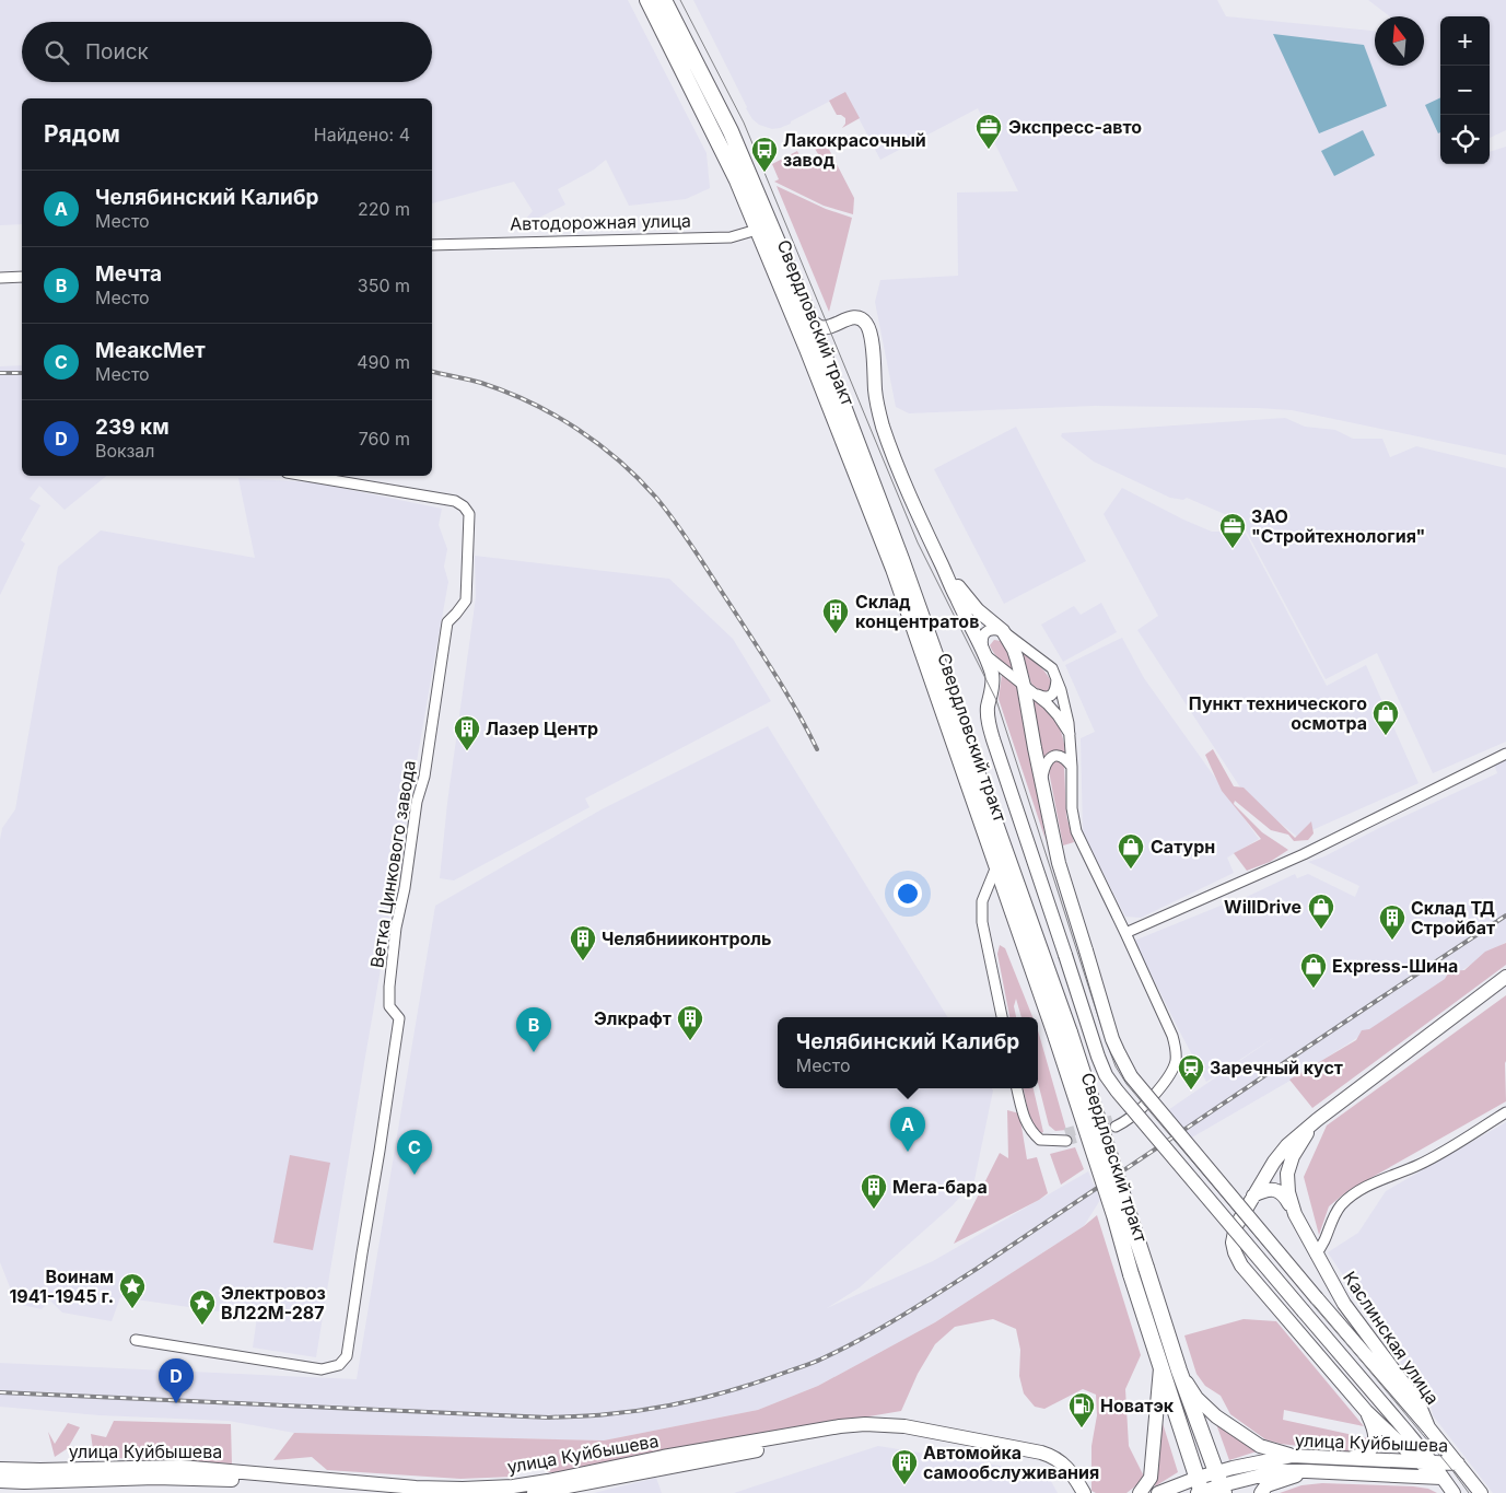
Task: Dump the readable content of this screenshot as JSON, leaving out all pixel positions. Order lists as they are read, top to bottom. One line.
{"streets":{"main road":["Свердловский тракт","Каслинская улица","улица Куйбышева"],"street":["Автодорожная улица","Ветка Цинкового завода"]},"crossings":[["Автодорожная улица","Свердловский тракт"],["Свердловский тракт","улица Куйбышева"]],"places":{"office":["Экспресс-авто","ЗАО \"Стройтехнология\""],"bus stop":["Лакокрасочный завод"],"building":["Склад концентратов","Лазер Центр","Склад ТД Стройбат","Челябнииконтроль","Элкрафт","Мега-бара","Автомойка самообслуживания"],"shop":["Пункт технического осмотра","Сатурн","WillDrive","Express-Шина"],"station":["Заречный куст"],"place":["Воинам 1941-1945 г.","Электровоз ВЛ22М-287"],"fuel station":["Новатэк"]},"north":"top","page":{"map_buttons":["+","−"],"search":"Поиск","heading":["Рядом","Найдено: 4"],"list":[{"mark":"A","name":"Челябинский Калибр","note":"Место","value":"220 m"},{"mark":"B","name":"Мечта","note":"Место","value":"350 m"},{"mark":"C","name":"МеаксМет","note":"Место","value":"490 m"},{"mark":"D","name":"239 км","note":"Вокзал","value":"760 m"}],"pins":["B","A","C","D"],"popup":["Челябинский Калибр","Место"]}}
